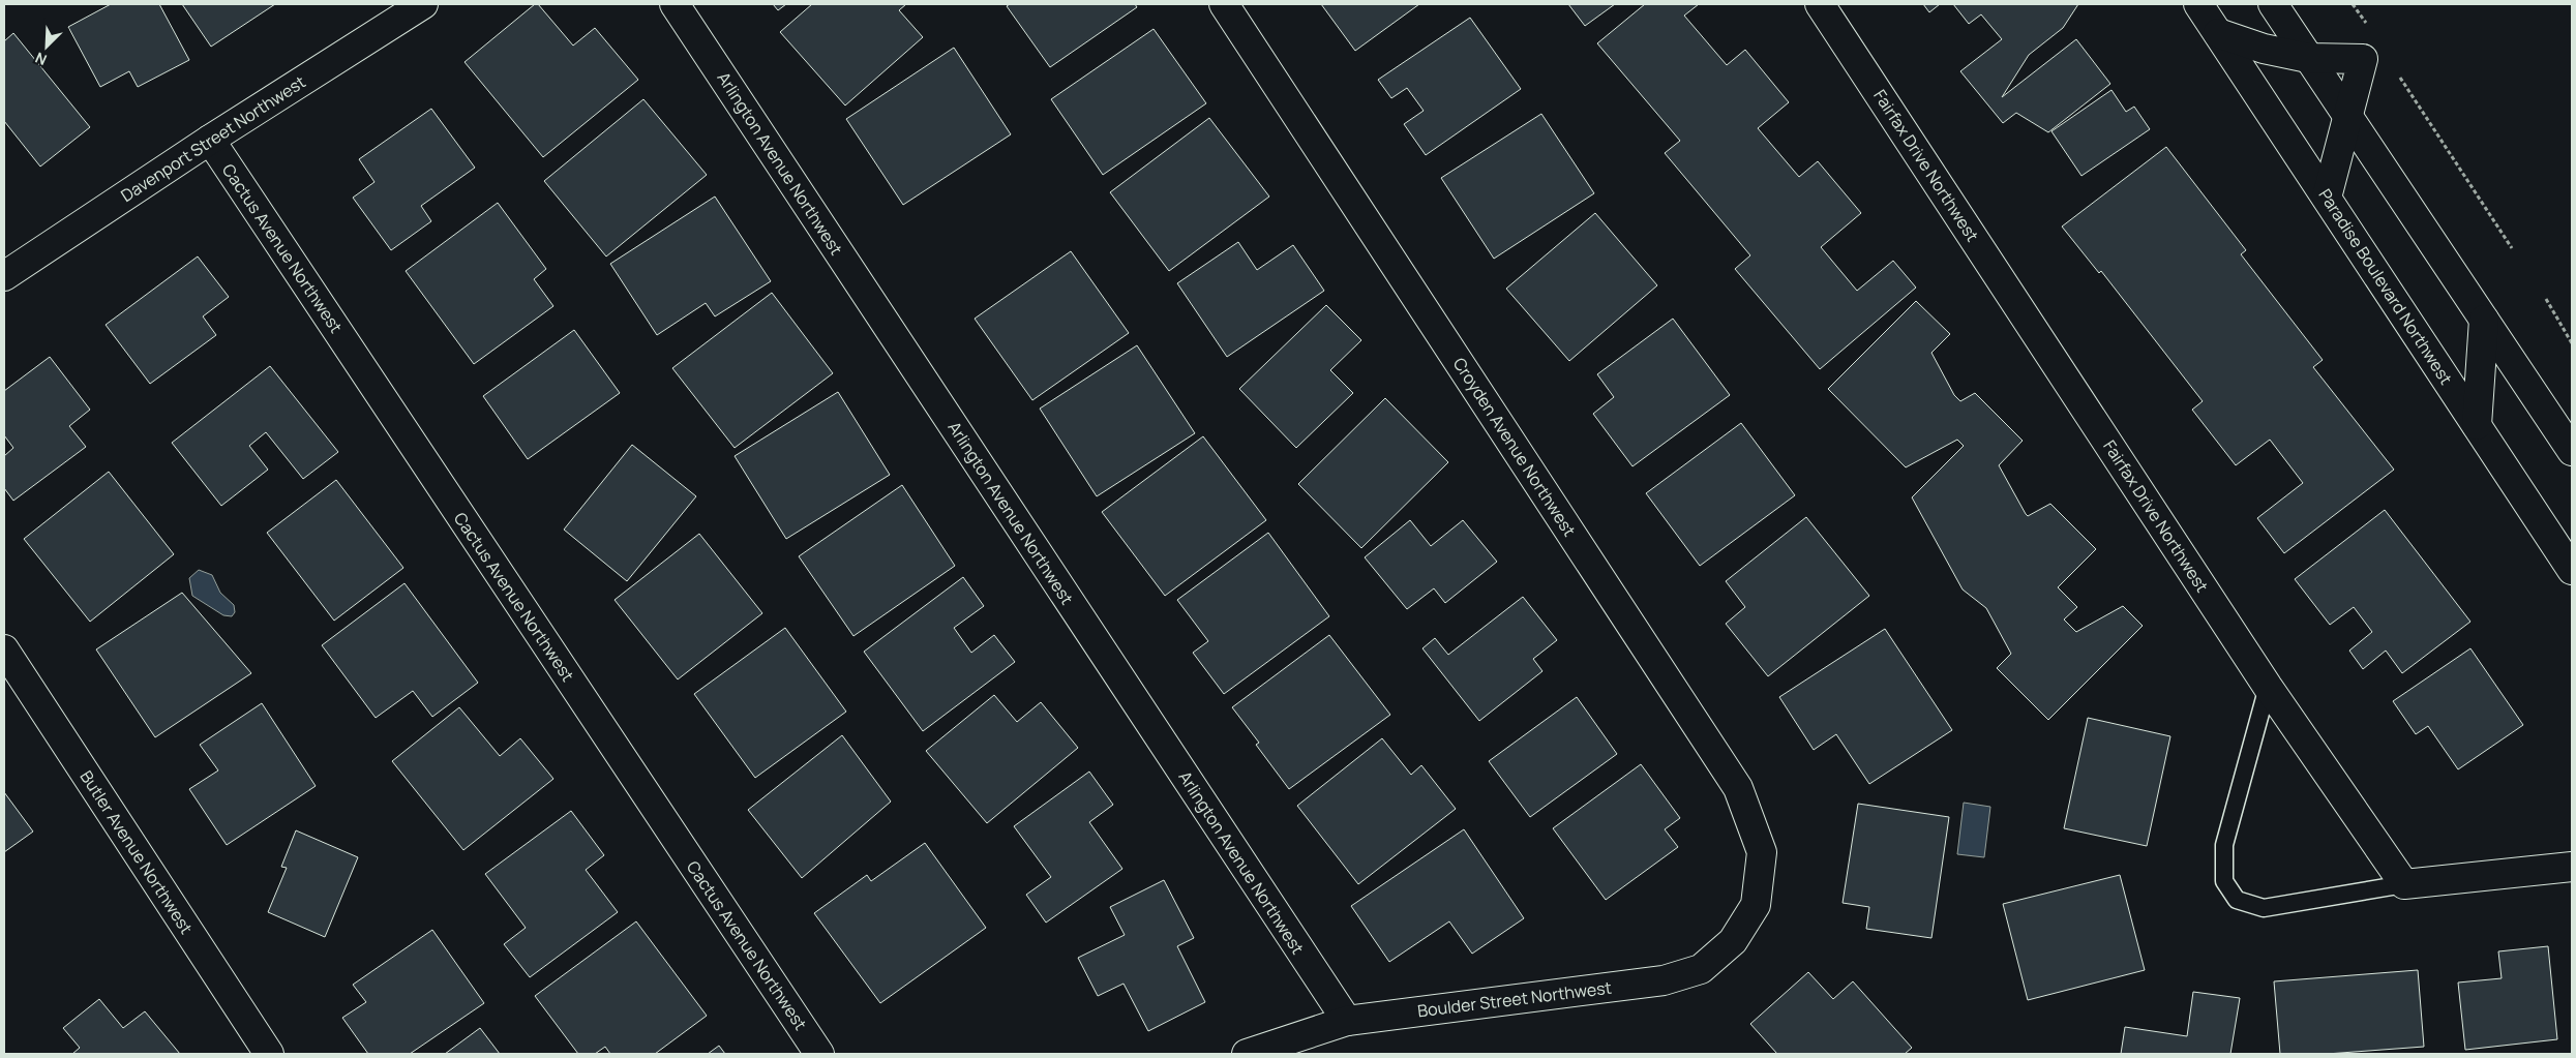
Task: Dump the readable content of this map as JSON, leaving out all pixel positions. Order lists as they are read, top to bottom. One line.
{"streets":{"street":["Davenport Street Northwest","Arlington Avenue Northwest","Fairfax Drive Northwest","Cactus Avenue Northwest","Paradise Boulevard Northwest","Croyden Avenue Northwest","Butler Avenue Northwest","Boulder Street Northwest"]},"crossings":[["Davenport Street Northwest","Cactus Avenue Northwest"],["Arlington Avenue Northwest","Boulder Street Northwest"],["Croyden Avenue Northwest","Boulder Street Northwest"]],"north":"bottom left"}
